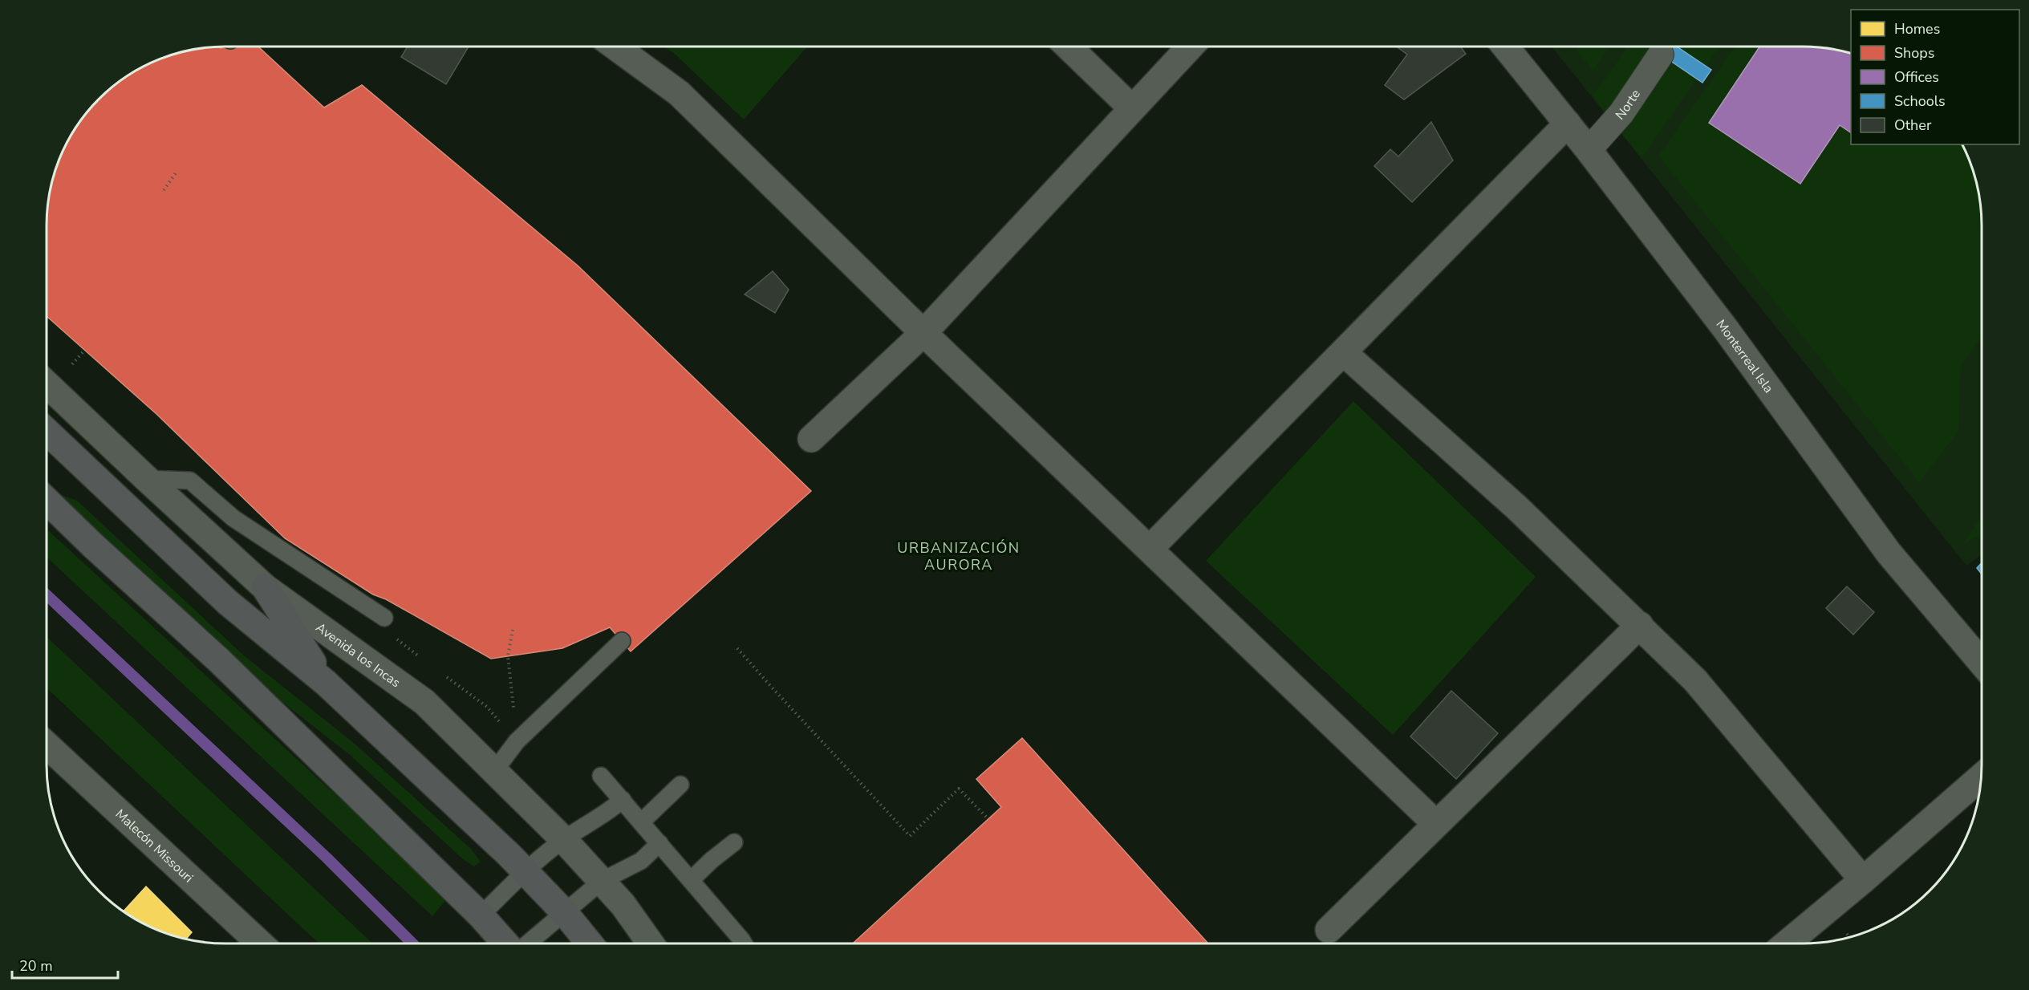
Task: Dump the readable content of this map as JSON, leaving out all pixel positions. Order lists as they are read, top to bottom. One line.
{"streets":{"street":["Norte","Monterreal Isla","Avenida los Incas","Malecón Missouri"]},"crossings":[["Norte","Monterreal Isla"]],"districts":["URBANIZACIÓN AURORA"],"legend":["Homes","Shops","Offices","Schools","Other"],"scale_bar":"20 m"}
